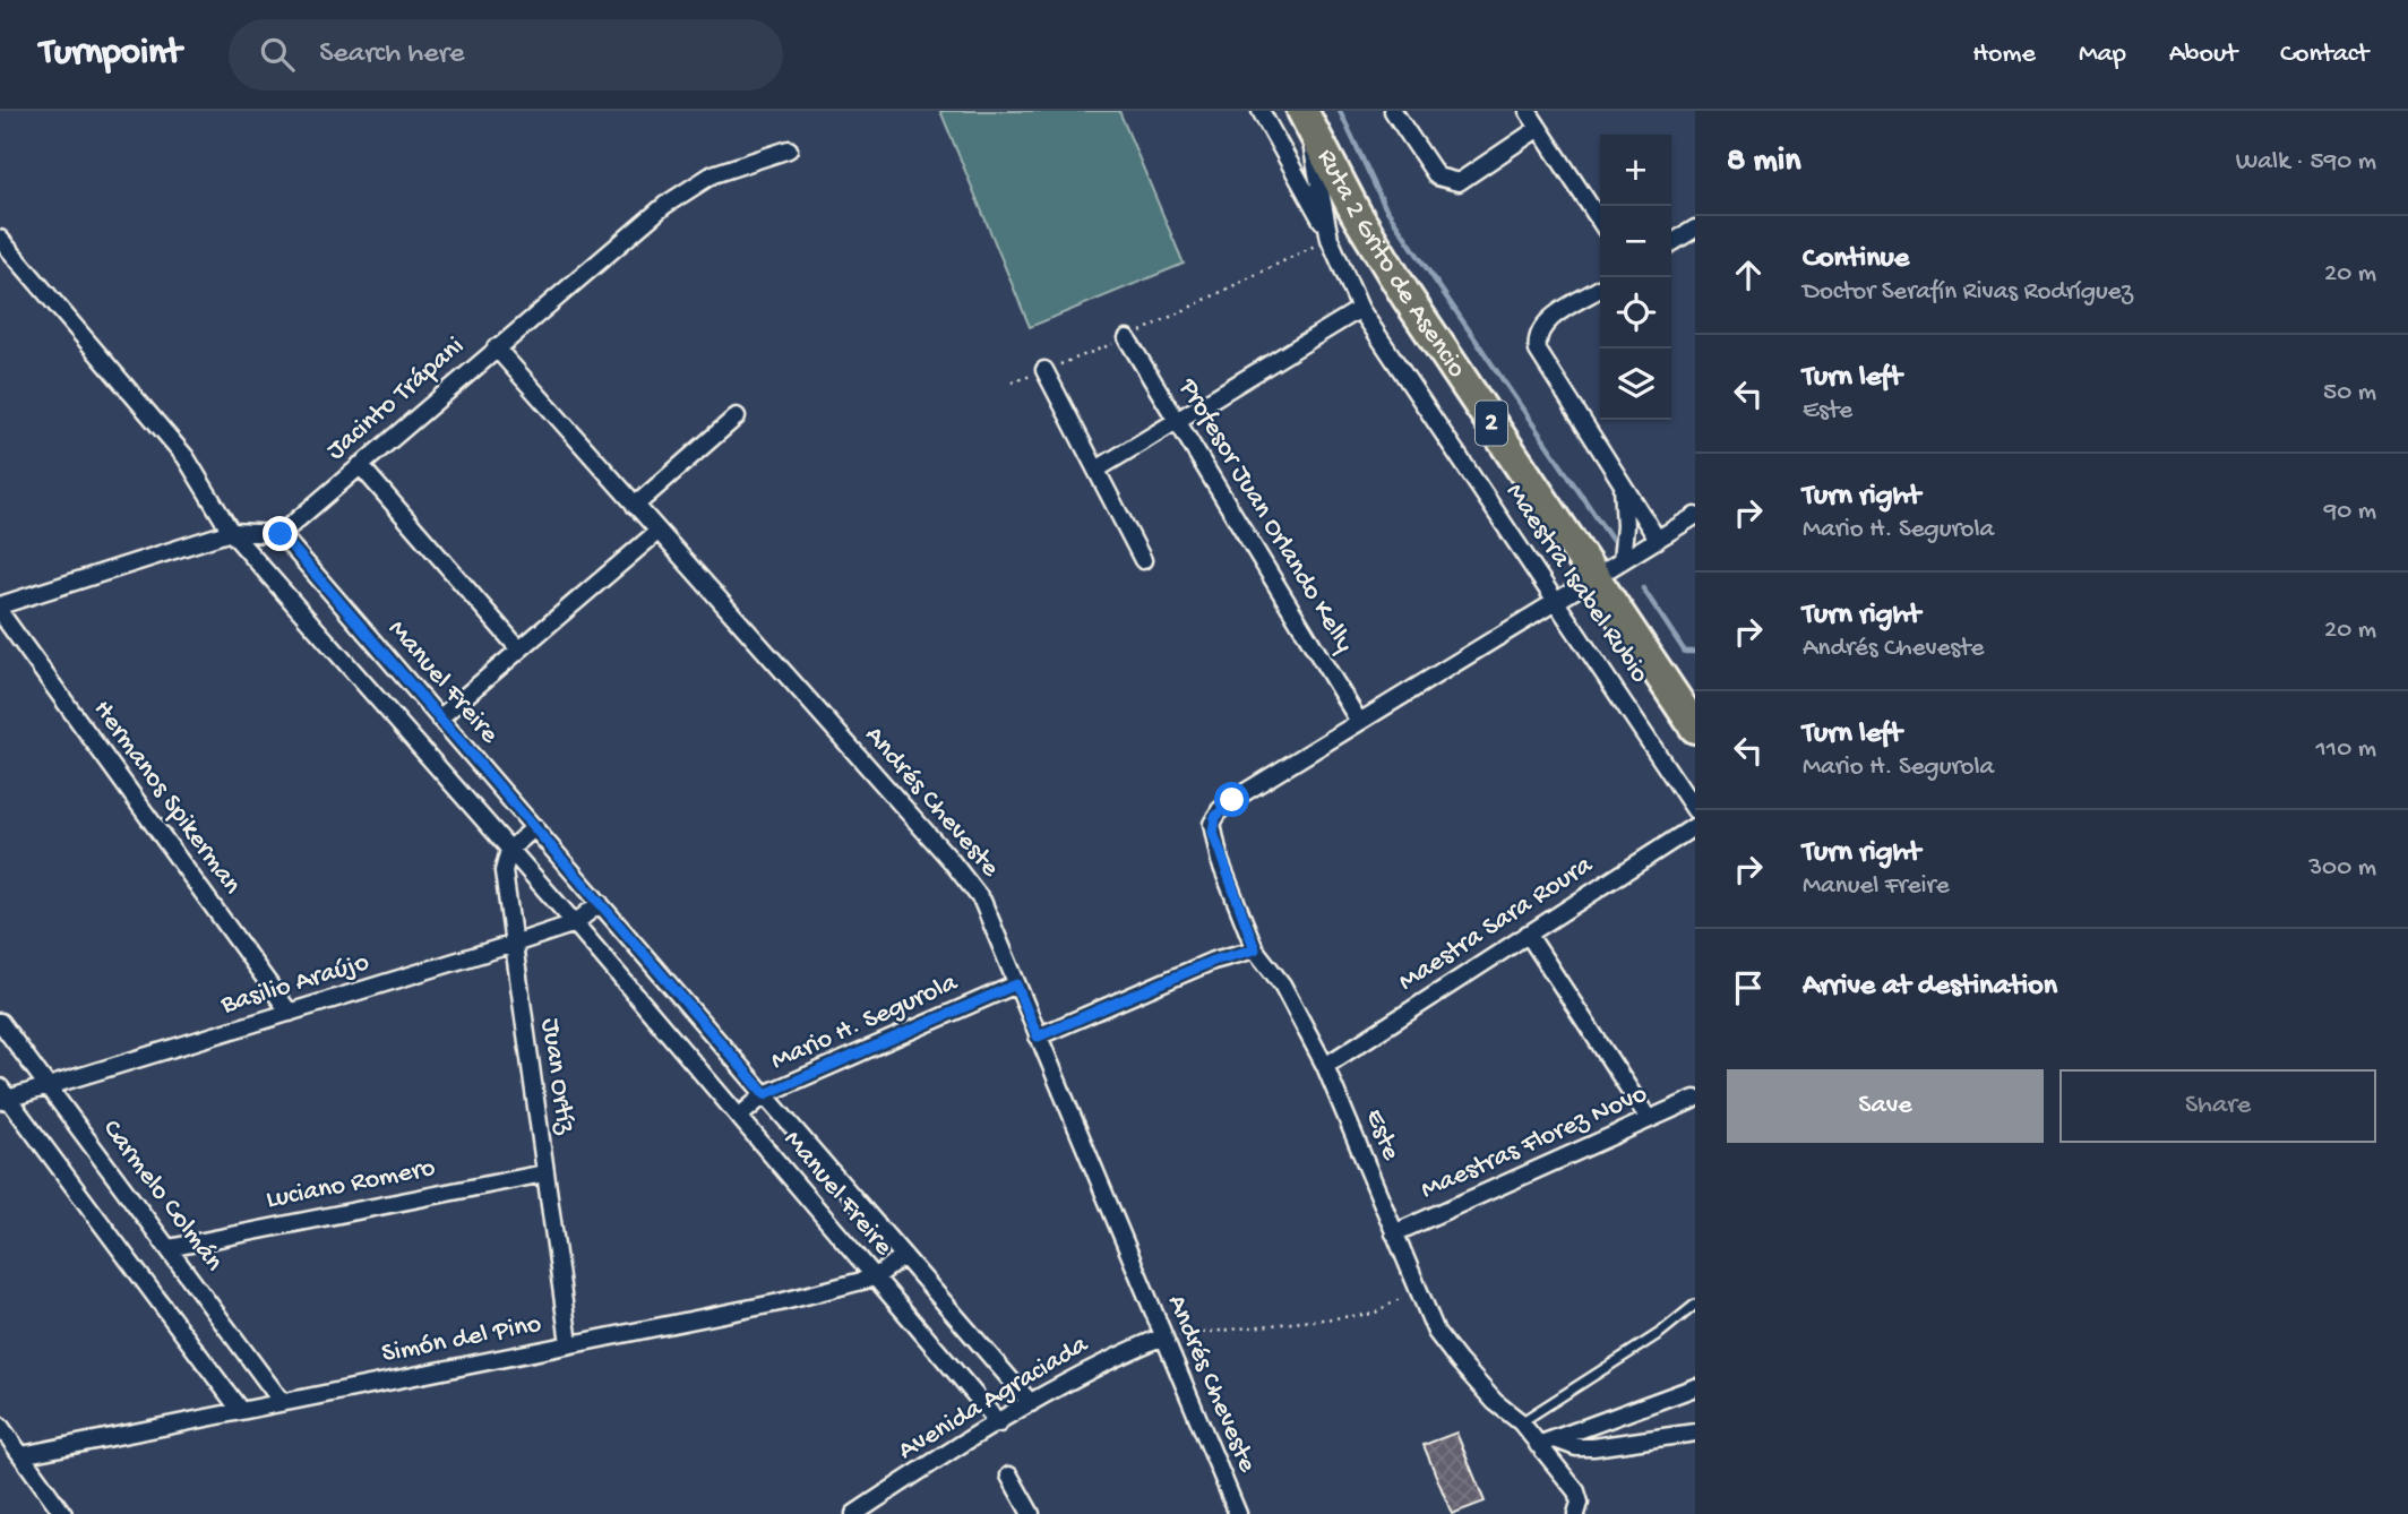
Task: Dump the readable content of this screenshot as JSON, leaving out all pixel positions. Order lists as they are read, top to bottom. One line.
{"streets":{"highway":["Ruta 2 Grito de Asencio","2"],"street":["Jacinto Trápani","Profesor Juan Orlando Kelly","Maestra Isabel Rubio","Manuel Freire","Hermanos Spikerman","Andrés Cheveste","Maestra Sara Roura","Basilio Araújo","Mario H. Segurola","Juan Ortíz","Este","Maestras Florez Novo","Luciano Romero","Carmelo Colmán","Simón del Pino","Avenida Agraciada"]},"crossings":[["Ruta 2 Grito de Asencio","Maestra Isabel Rubio"],["Jacinto Trápani","Manuel Freire"],["Jacinto Trápani","Andrés Cheveste"],["Profesor Juan Orlando Kelly","Este"],["Manuel Freire","Basilio Araújo"],["Manuel Freire","Mario H. Segurola"],["Manuel Freire","Juan Ortíz"],["Manuel Freire","Simón del Pino"],["Manuel Freire","Avenida Agraciada"],["Hermanos Spikerman","Basilio Araújo"],["Andrés Cheveste","Mario H. Segurola"],["Andrés Cheveste","Avenida Agraciada"],["Maestra Sara Roura","Este"],["Basilio Araújo","Juan Ortíz"],["Basilio Araújo","Carmelo Colmán"],["Juan Ortíz","Luciano Romero"],["Juan Ortíz","Simón del Pino"],["Este","Maestras Florez Novo"],["Luciano Romero","Carmelo Colmán"],["Carmelo Colmán","Simón del Pino"]],"page":{"header":"Turnpoint","search":"Search here","nav":["Home","Map","About","Contact"],"heading":["8 min","Walk · 590 m"],"map_buttons":["+","−"],"list":[["Continue","Doctor Serafín Rivas Rodríguez","20 m"],["Turn left","Este","50 m"],["Turn right","Mario H. Segurola","90 m"],["Turn right","Andrés Cheveste","20 m"],["Turn left","Mario H. Segurola","110 m"],["Turn right","Manuel Freire","300 m"],"Arrive at destination"],"buttons":["Save","Share"]}}
